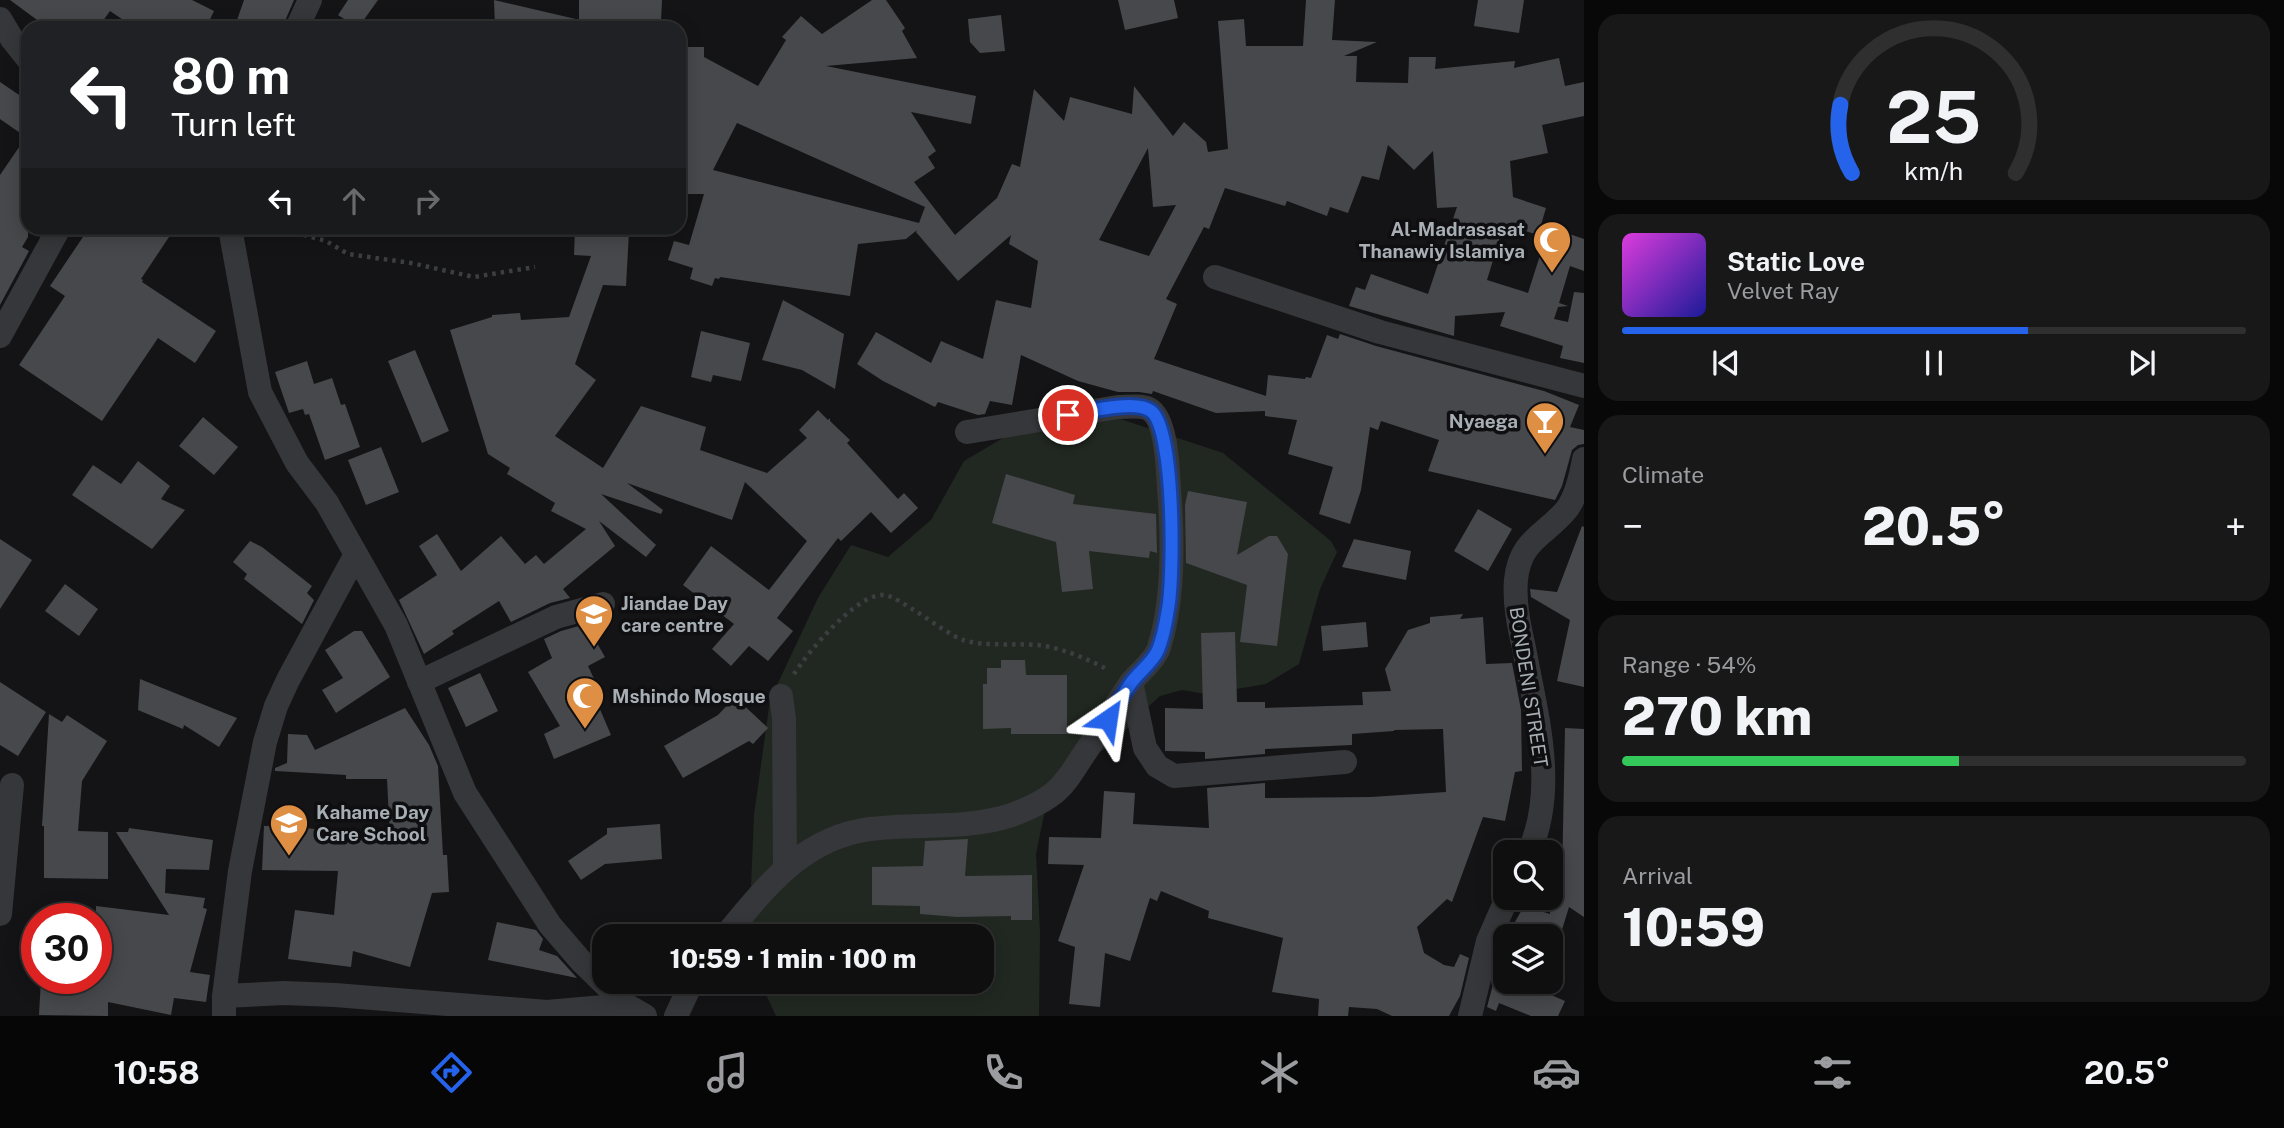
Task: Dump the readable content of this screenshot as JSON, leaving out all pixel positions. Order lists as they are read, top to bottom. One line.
{"streets":{"street":["BONDENI STREET"]},"places":{"mosque":["Al-Madrasasat Thanawiy Islamiya","Mshindo Mosque"],"bar":["Nyaega"],"school or university":["Jiandae Day care centre","Kahame Day Care School"]},"page":{"turn":["80 m","Turn left"],"song":["Static Love","Velvet Ray"],"tile":["Climate",["Range · 54%","270 km"],["Arrival","10:59"]],"heat":["−","20.5°","+"],"limit":"30","trip":"10:59 · 1 min · 100 m","tabs":["10:58","20.5°"],"gauge":["25","km/h"]}}
